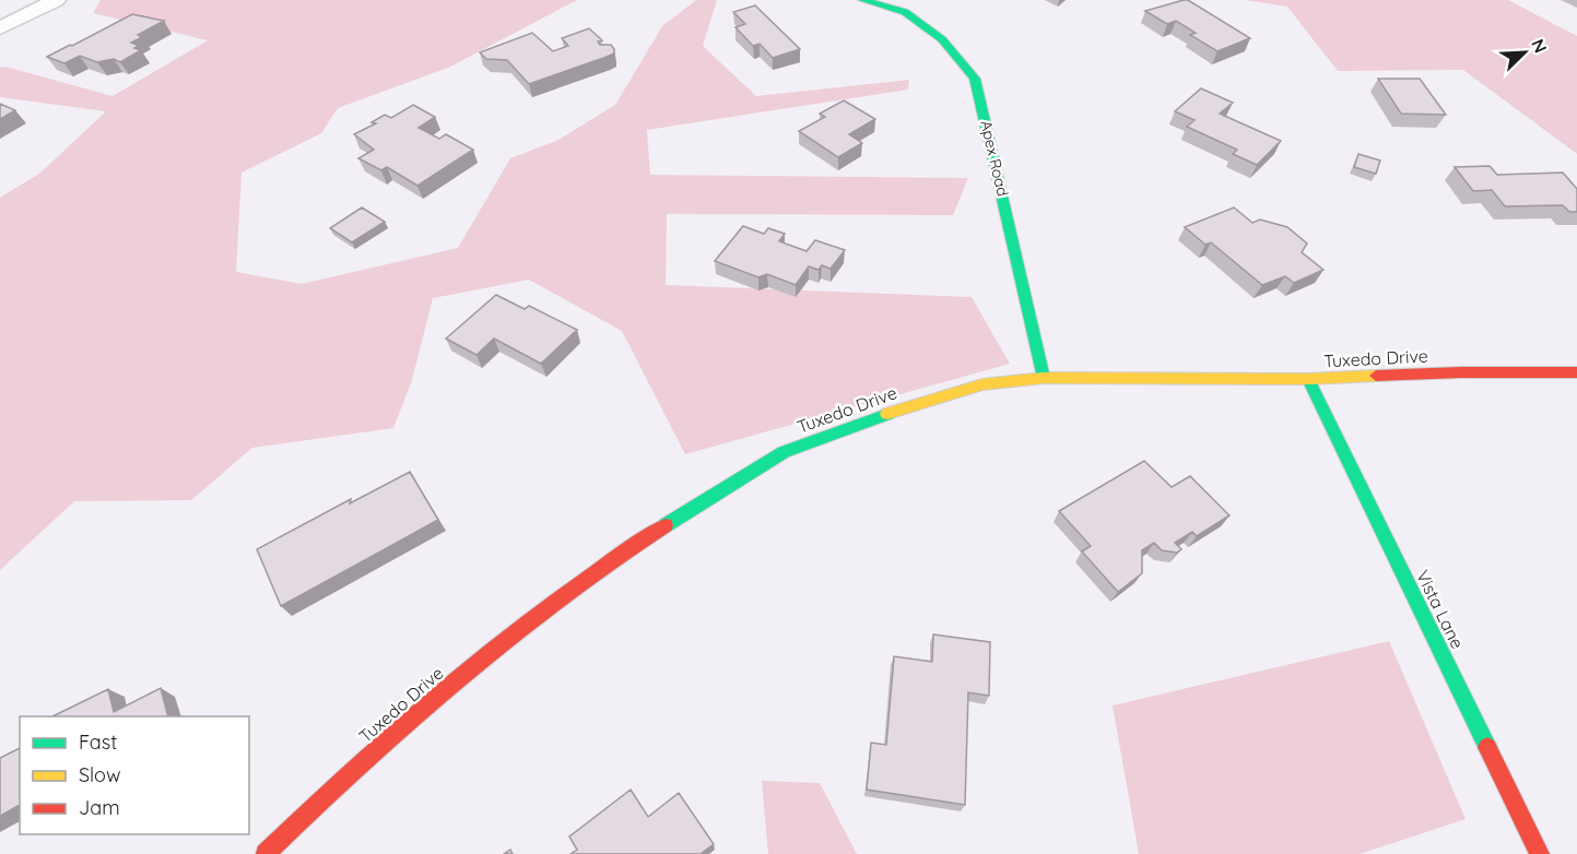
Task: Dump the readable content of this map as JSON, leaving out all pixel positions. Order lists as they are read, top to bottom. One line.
{"streets":{"street":["Apex Road","Tuxedo Drive","Vista Lane"]},"crossings":[["Apex Road","Tuxedo Drive"],["Tuxedo Drive","Vista Lane"]],"legend":["Fast","Slow","Jam"],"north":"top right"}
